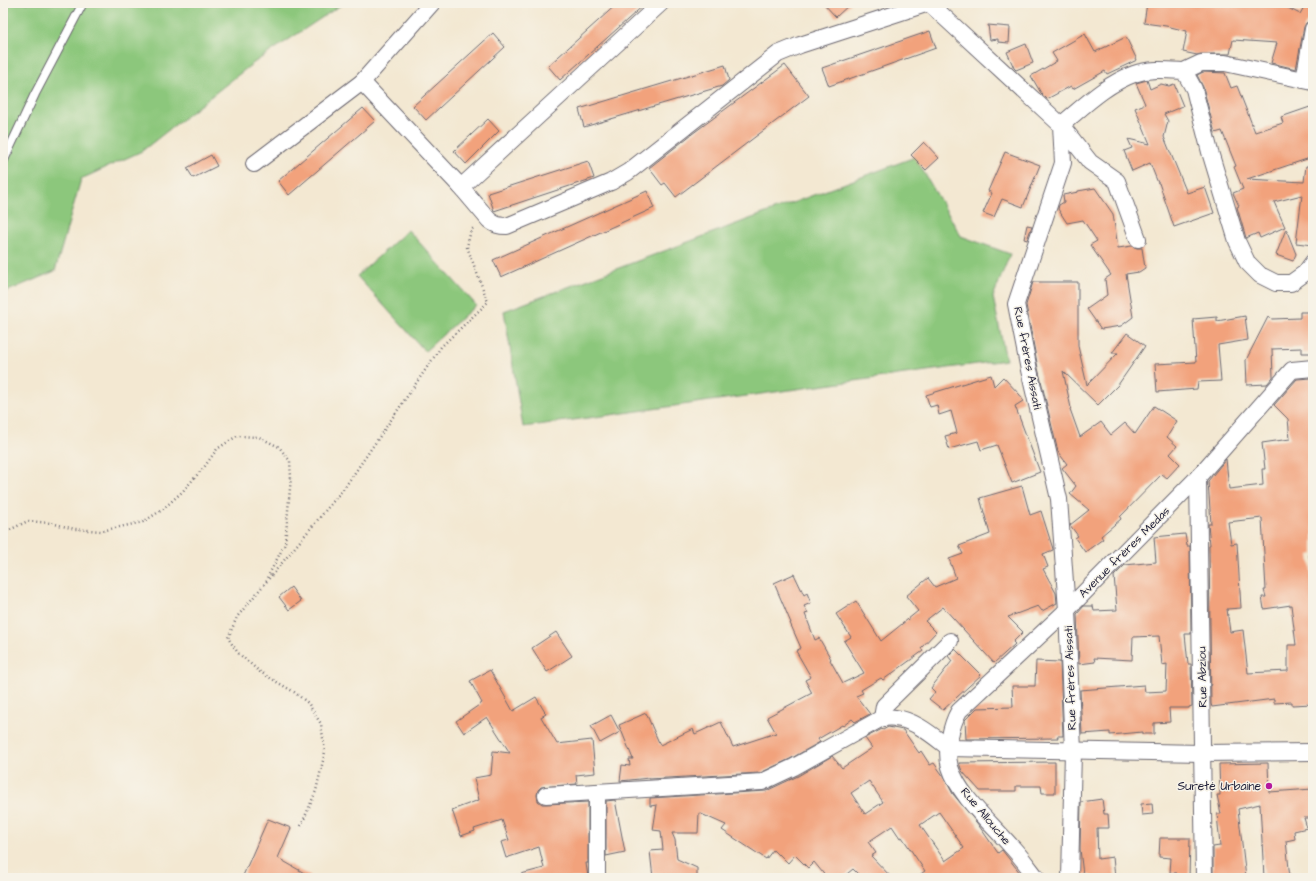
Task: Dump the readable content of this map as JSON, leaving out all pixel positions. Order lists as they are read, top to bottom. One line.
{"streets":{"street":["Rue frères Aissati","Avenue frères Medas","Rue Abziou","Rue Allouche"]},"crossings":[["Rue frères Aissati","Avenue frères Medas"],["Avenue frères Medas","Rue Abziou"],["Avenue frères Medas","Rue Allouche"]],"places":["Sureté Urbaine"]}
